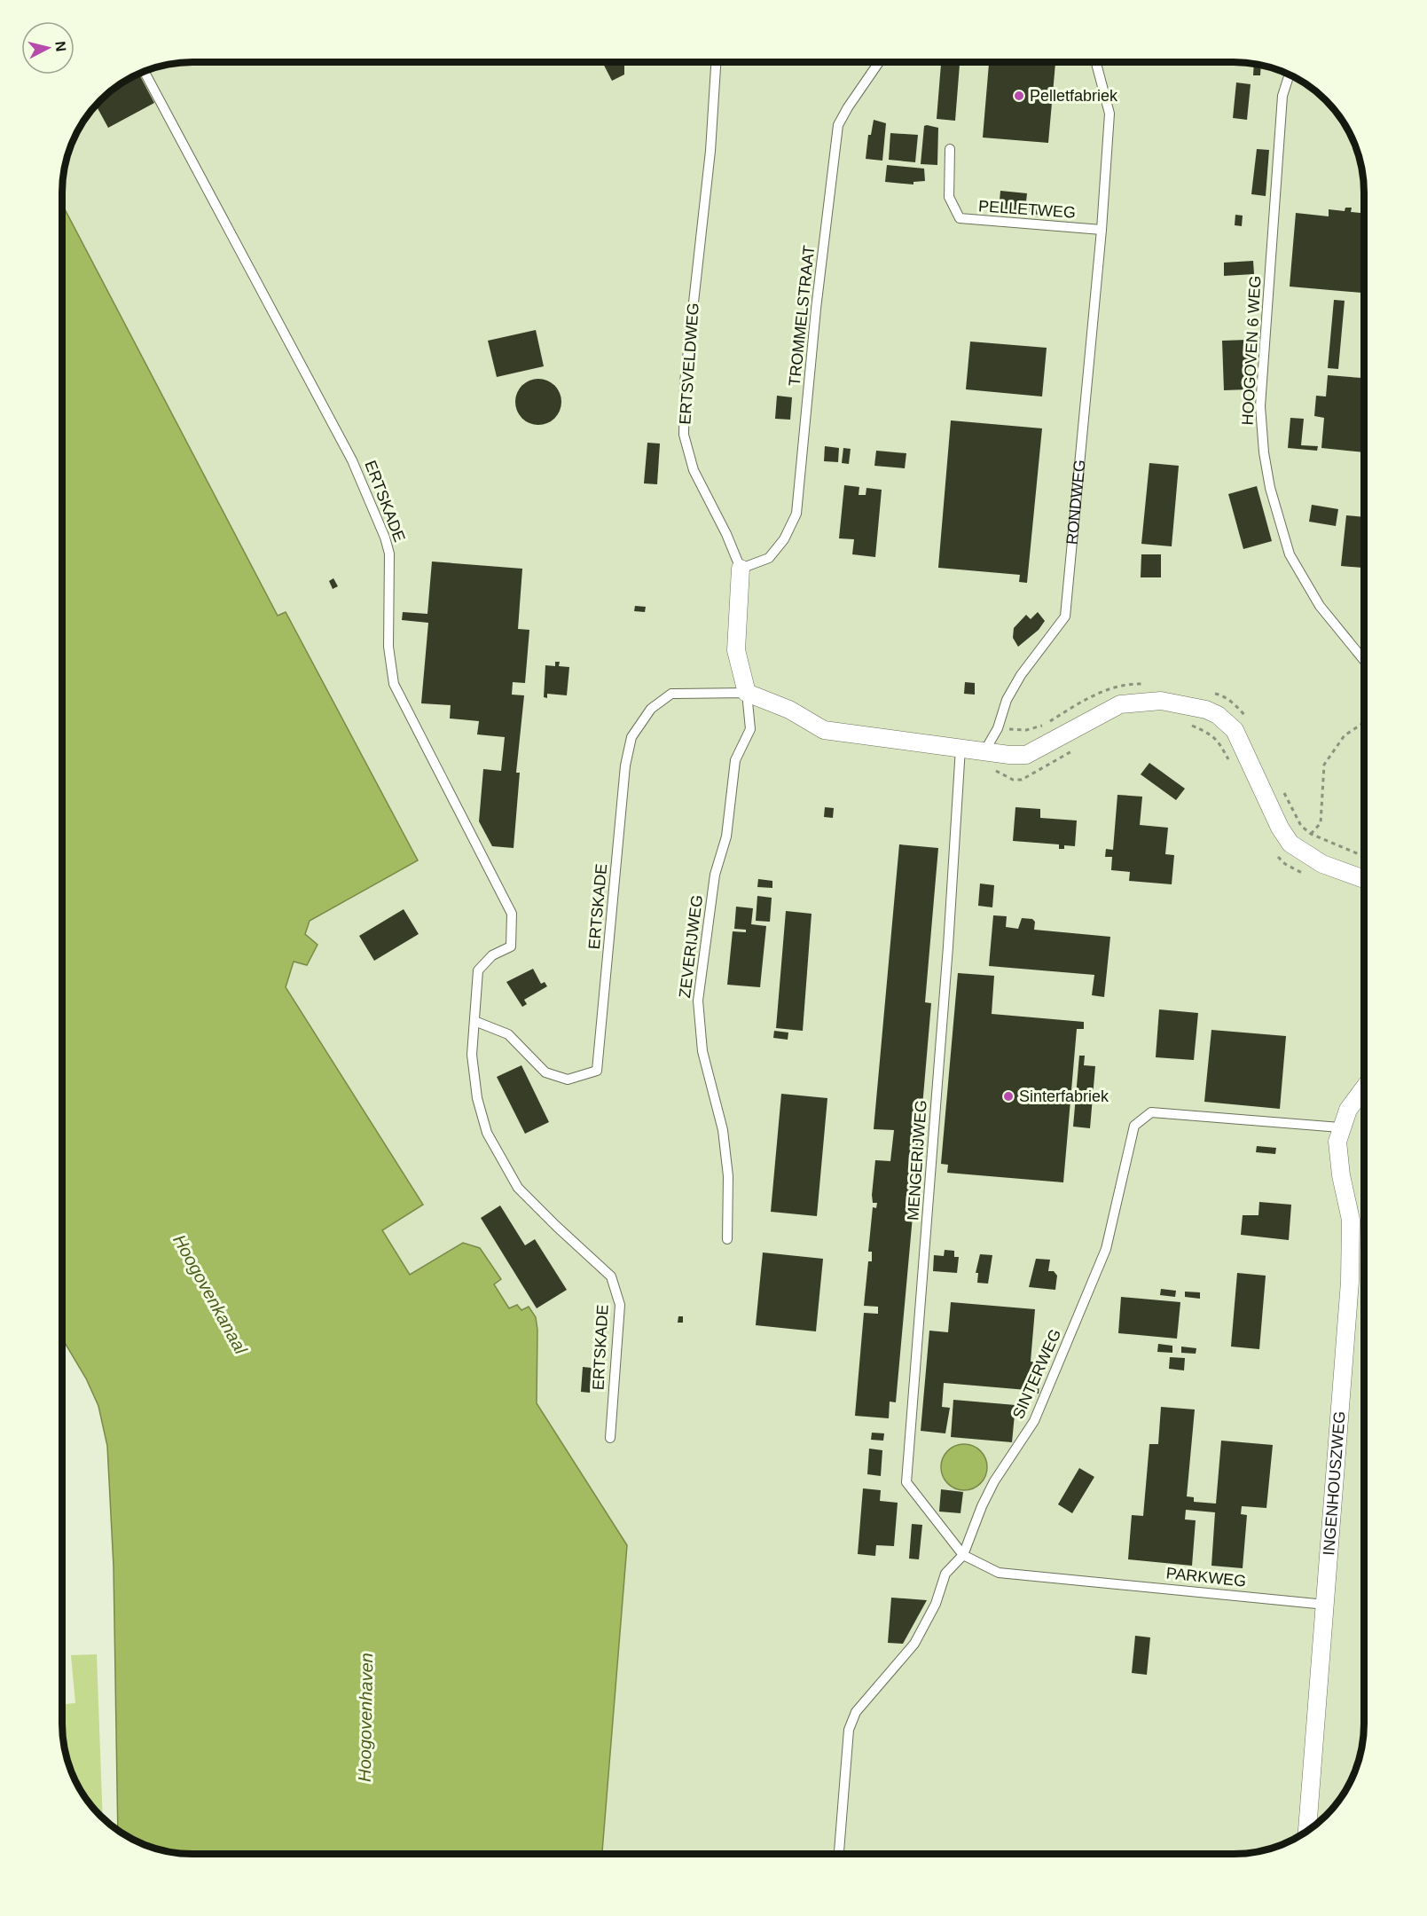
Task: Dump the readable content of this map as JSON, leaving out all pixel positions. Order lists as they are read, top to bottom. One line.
{"streets":{"street":["ERTSVELDWEG","INGENHOUSZWEG"],"lane":["PELLETWEG","TROMMELSTRAAT","HOOGOVEN 6 WEG","ERTSKADE","RONDWEG","ZEVERIJWEG","MENGERIJWEG","SINTERWEG","PARKWEG"]},"crossings":[["PELLETWEG","RONDWEG"],["TROMMELSTRAAT","ERTSVELDWEG"],["ERTSVELDWEG","ERTSKADE"],["ERTSVELDWEG","ZEVERIJWEG"],["ERTSKADE","ZEVERIJWEG"],["MENGERIJWEG","SINTERWEG"],["MENGERIJWEG","PARKWEG"],["SINTERWEG","INGENHOUSZWEG"],["SINTERWEG","PARKWEG"],["INGENHOUSZWEG","PARKWEG"]],"water":["Hoogovenkanaal","Hoogovenhaven"],"places":["Pelletfabriek","Sinterfabriek"],"north":"right"}
